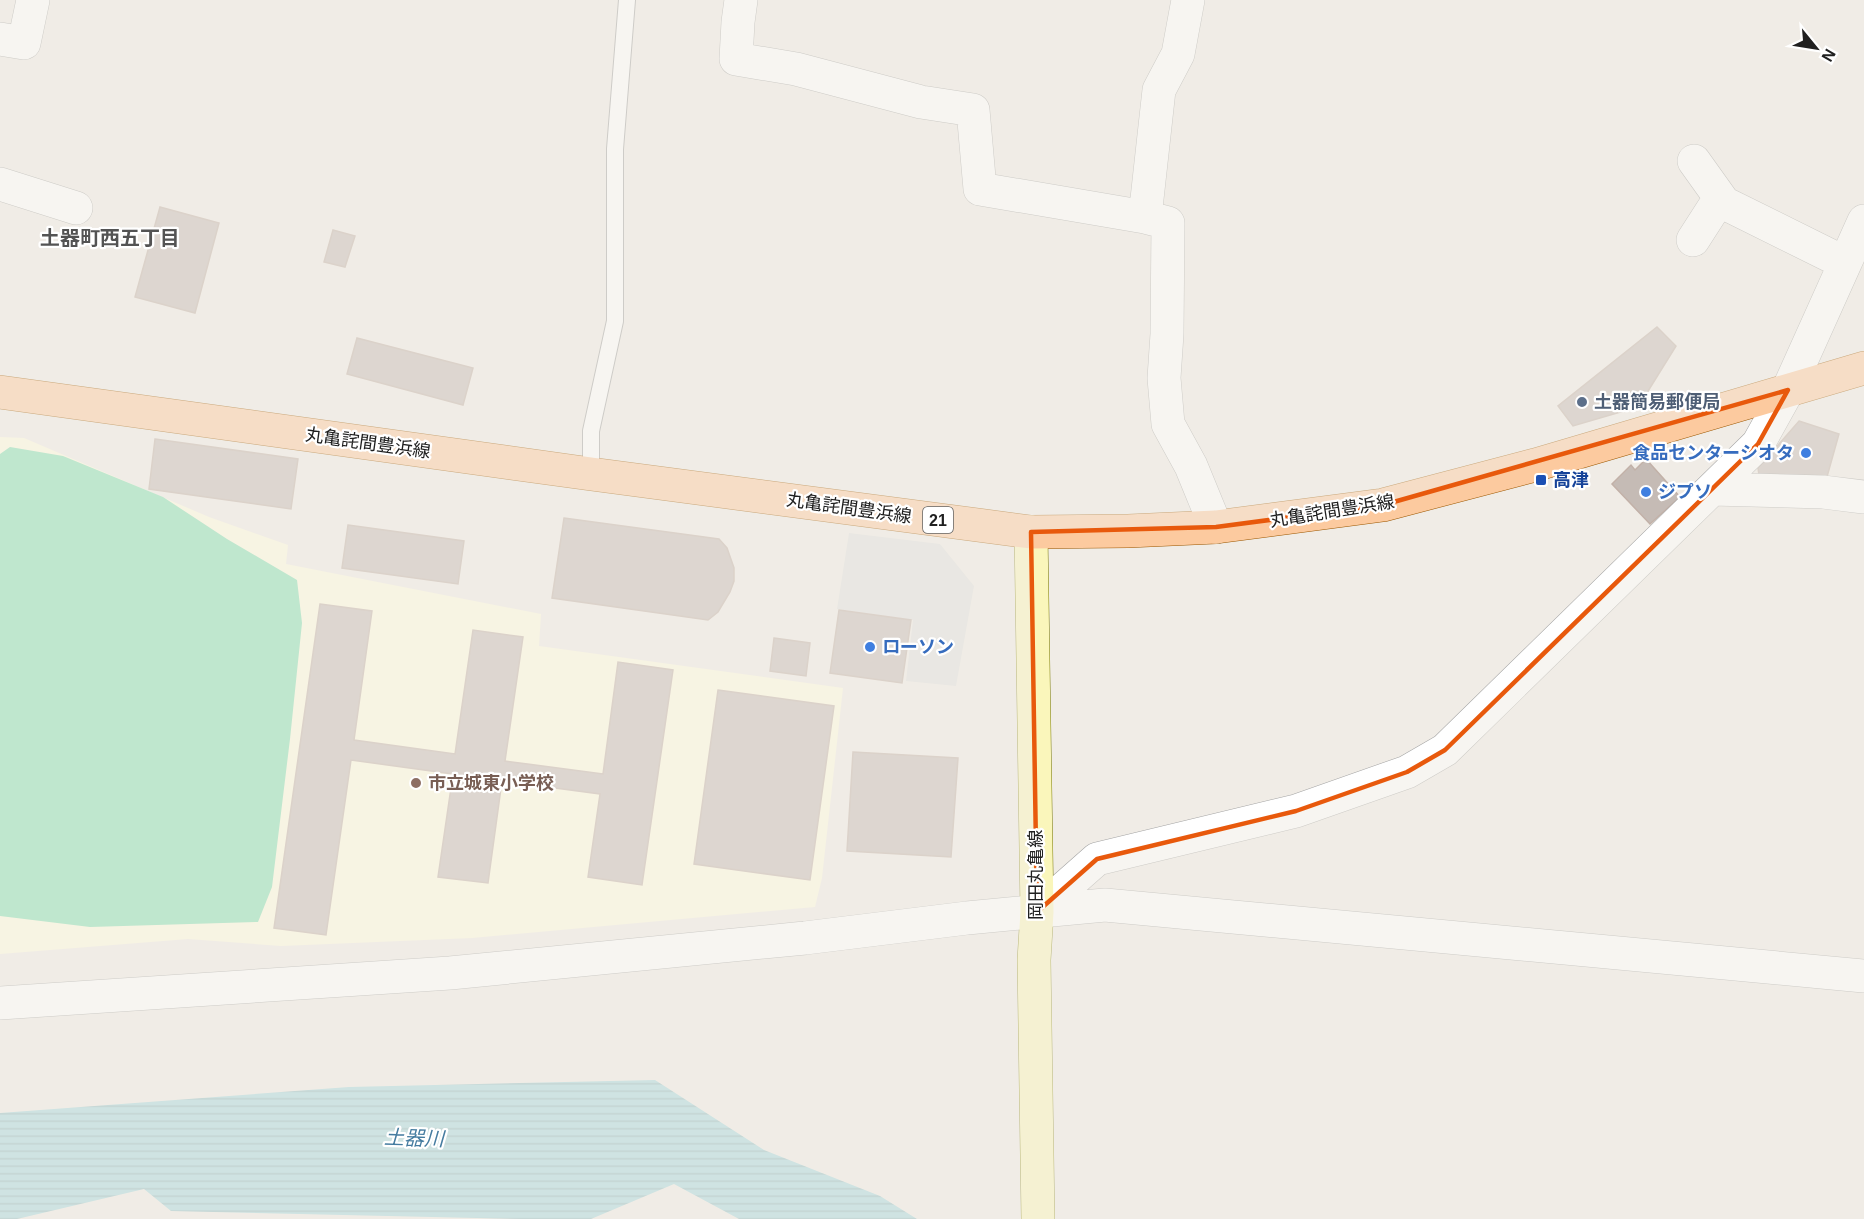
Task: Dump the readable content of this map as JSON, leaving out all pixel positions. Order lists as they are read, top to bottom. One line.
{"streets":{"main road":["丸亀詫間豊浜線","21","岡田丸亀線"]},"crossings":[["丸亀詫間豊浜線","岡田丸亀線"]],"districts":["土器町西五丁目"],"water":["土器川"],"places":{"other":["土器簡易郵便局","食品センターシオタ","ジプソ","ローソン","市立城東小学校"],"transit":["高津"]},"north":"bottom right"}
